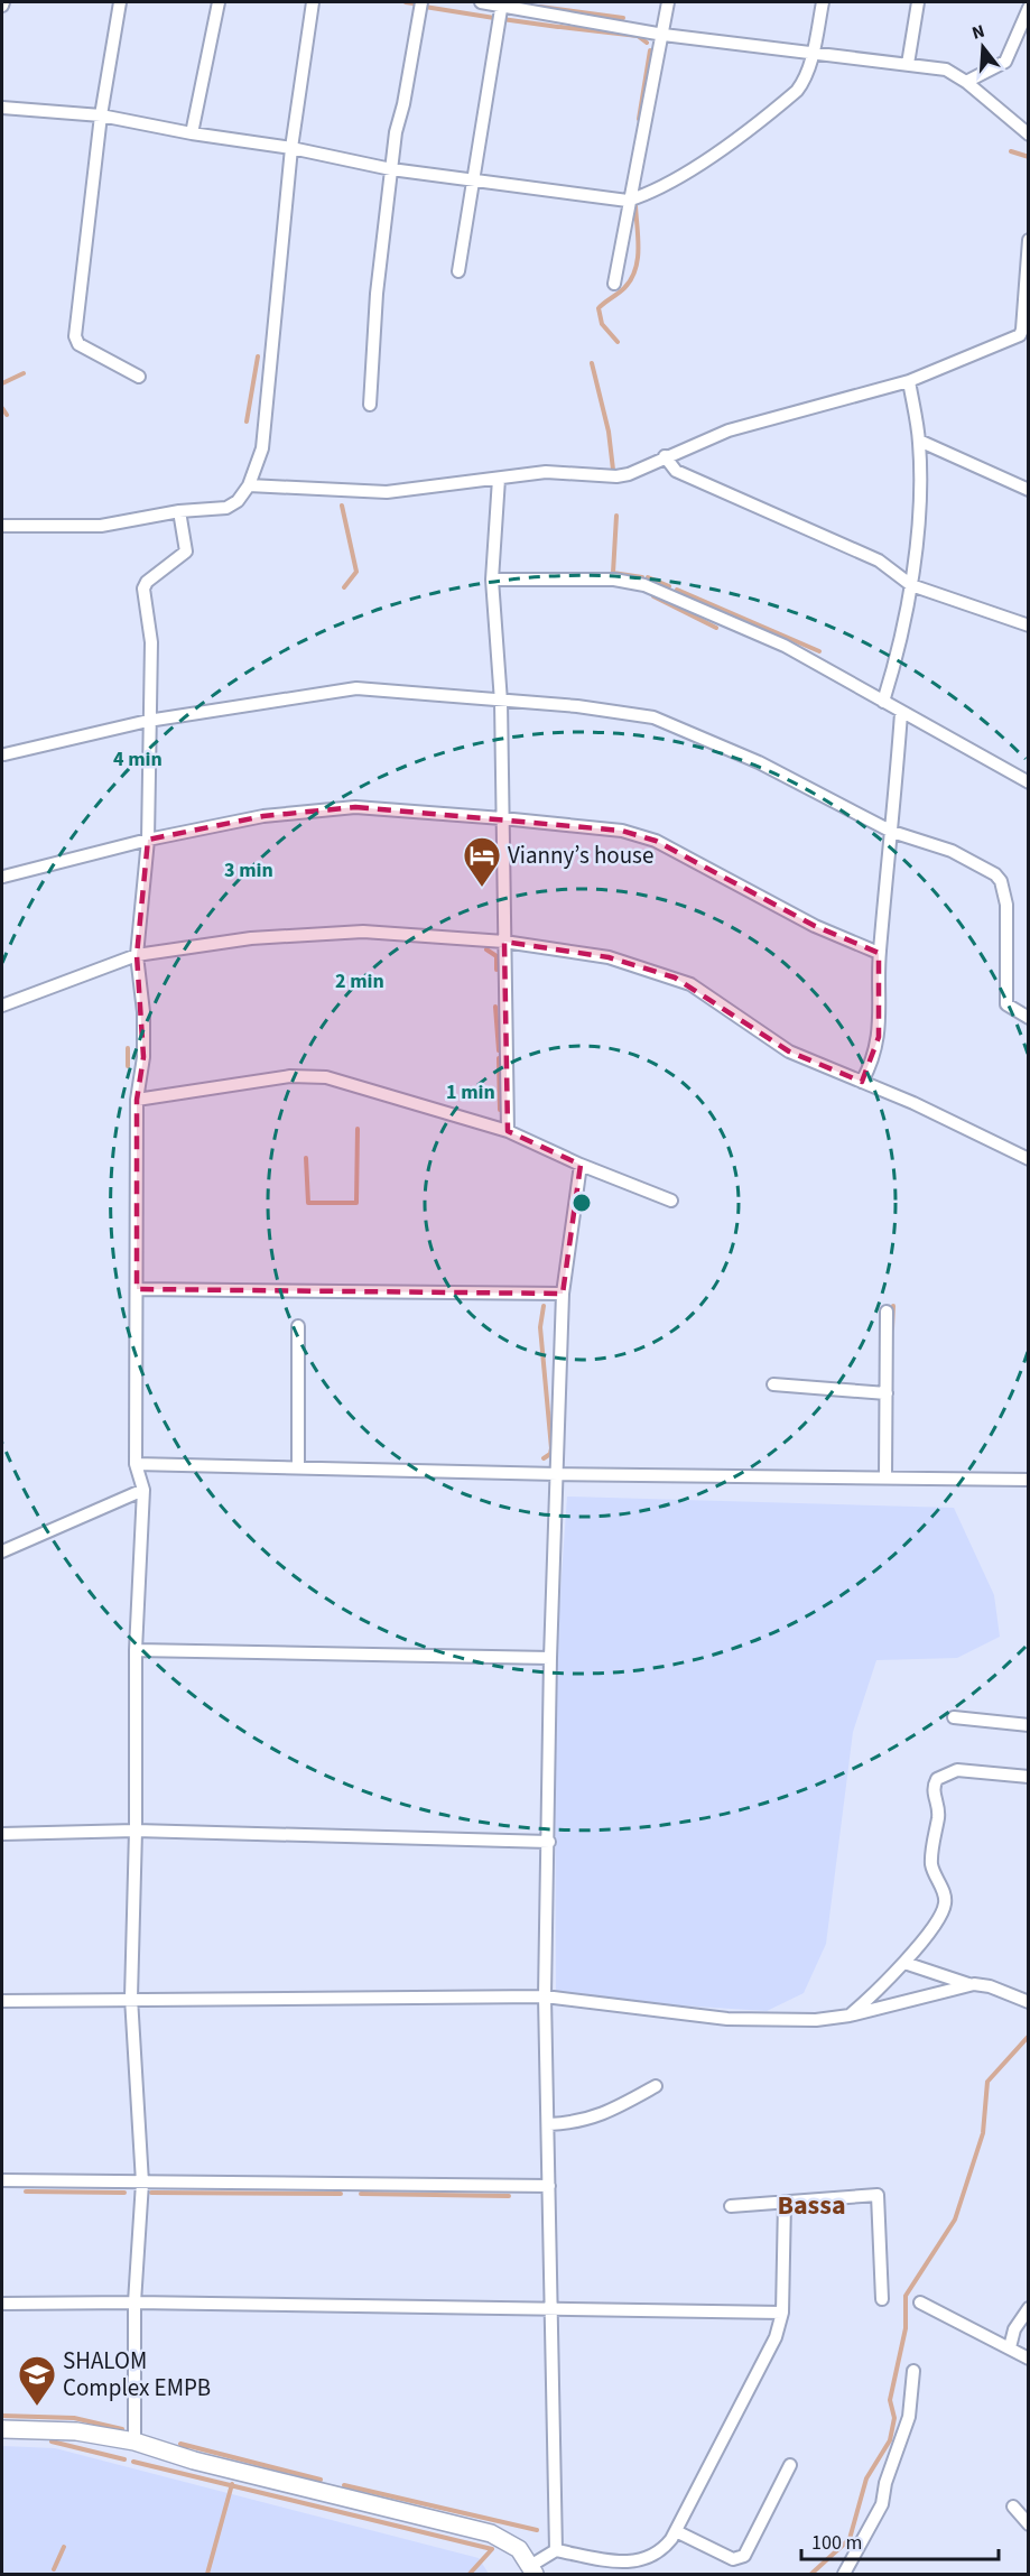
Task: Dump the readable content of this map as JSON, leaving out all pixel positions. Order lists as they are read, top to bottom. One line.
{"districts":["Bassa"],"places":{"hotel":["Vianny’s house"],"school or university":["SHALOM Complex EMPB"]},"scale_bar":"100 m","north":"top","rings":["4 min","3 min","2 min","1 min"]}
